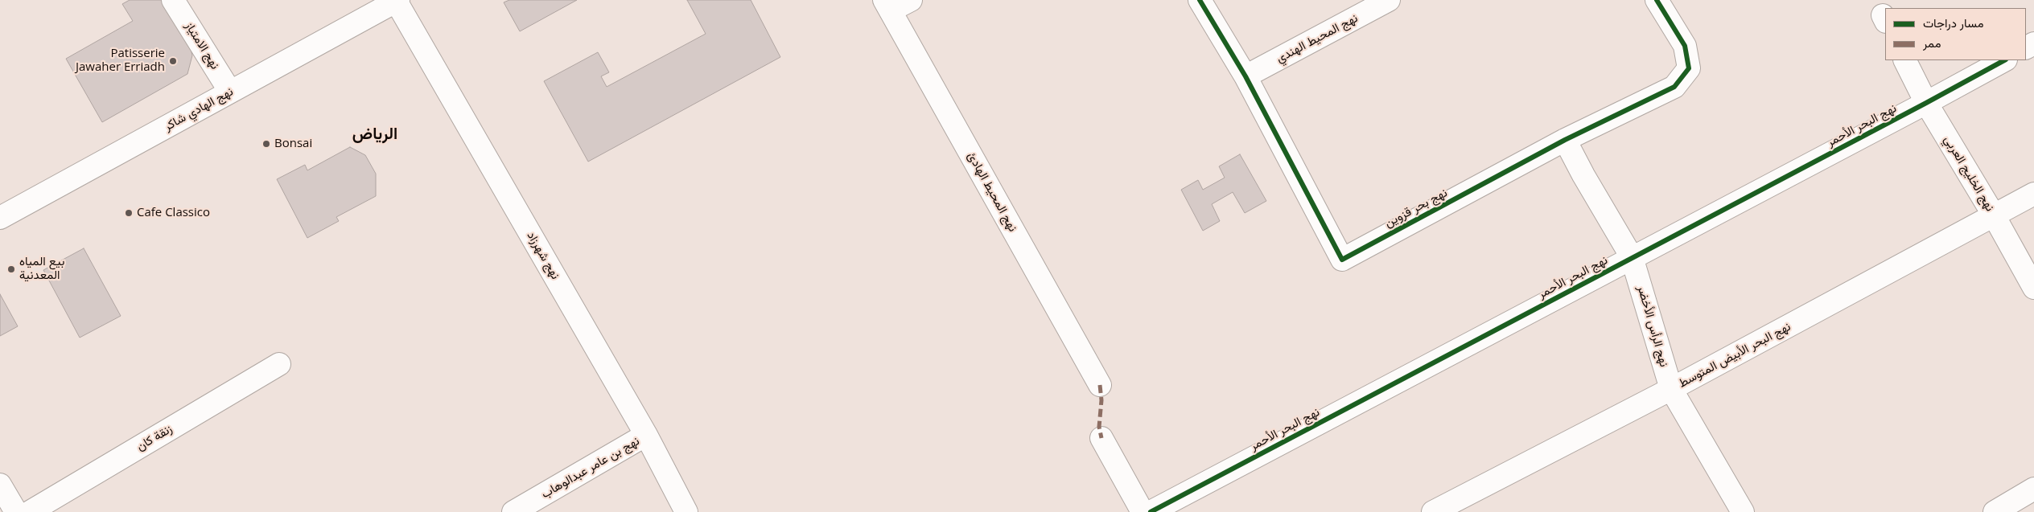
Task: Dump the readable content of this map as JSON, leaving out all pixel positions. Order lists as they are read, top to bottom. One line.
{"streets":{"street":["نهج المحيط الهندي","نهج الامتياز","نهج الهادي شاكر","نهج البحر الأحمر","نهج الخليج العربي","نهج المحيط الهادئ","نهج بحر قزوين","نهج شهرزاد","نهج الرأس الأخضر","نهج البحر الأبيض المتوسط","زنقة كان","نهج بن عامر عبدالوهاب"]},"crossings":[["نهج المحيط الهندي","نهج بحر قزوين"],["نهج الامتياز","نهج الهادي شاكر"],["نهج الهادي شاكر","نهج شهرزاد"],["نهج البحر الأحمر","نهج الخليج العربي"],["نهج البحر الأحمر","نهج الرأس الأخضر"],["نهج الخليج العربي","نهج البحر الأبيض المتوسط"],["نهج بحر قزوين","نهج الرأس الأخضر"],["نهج شهرزاد","نهج بن عامر عبدالوهاب"],["نهج الرأس الأخضر","نهج البحر الأبيض المتوسط"]],"districts":["الرياض"],"places":["Patisserie Jawaher Erriadh","Bonsai","Cafe Classico","بيع المياه المعدنية"],"legend":["مسار دراجات","ممر"]}
